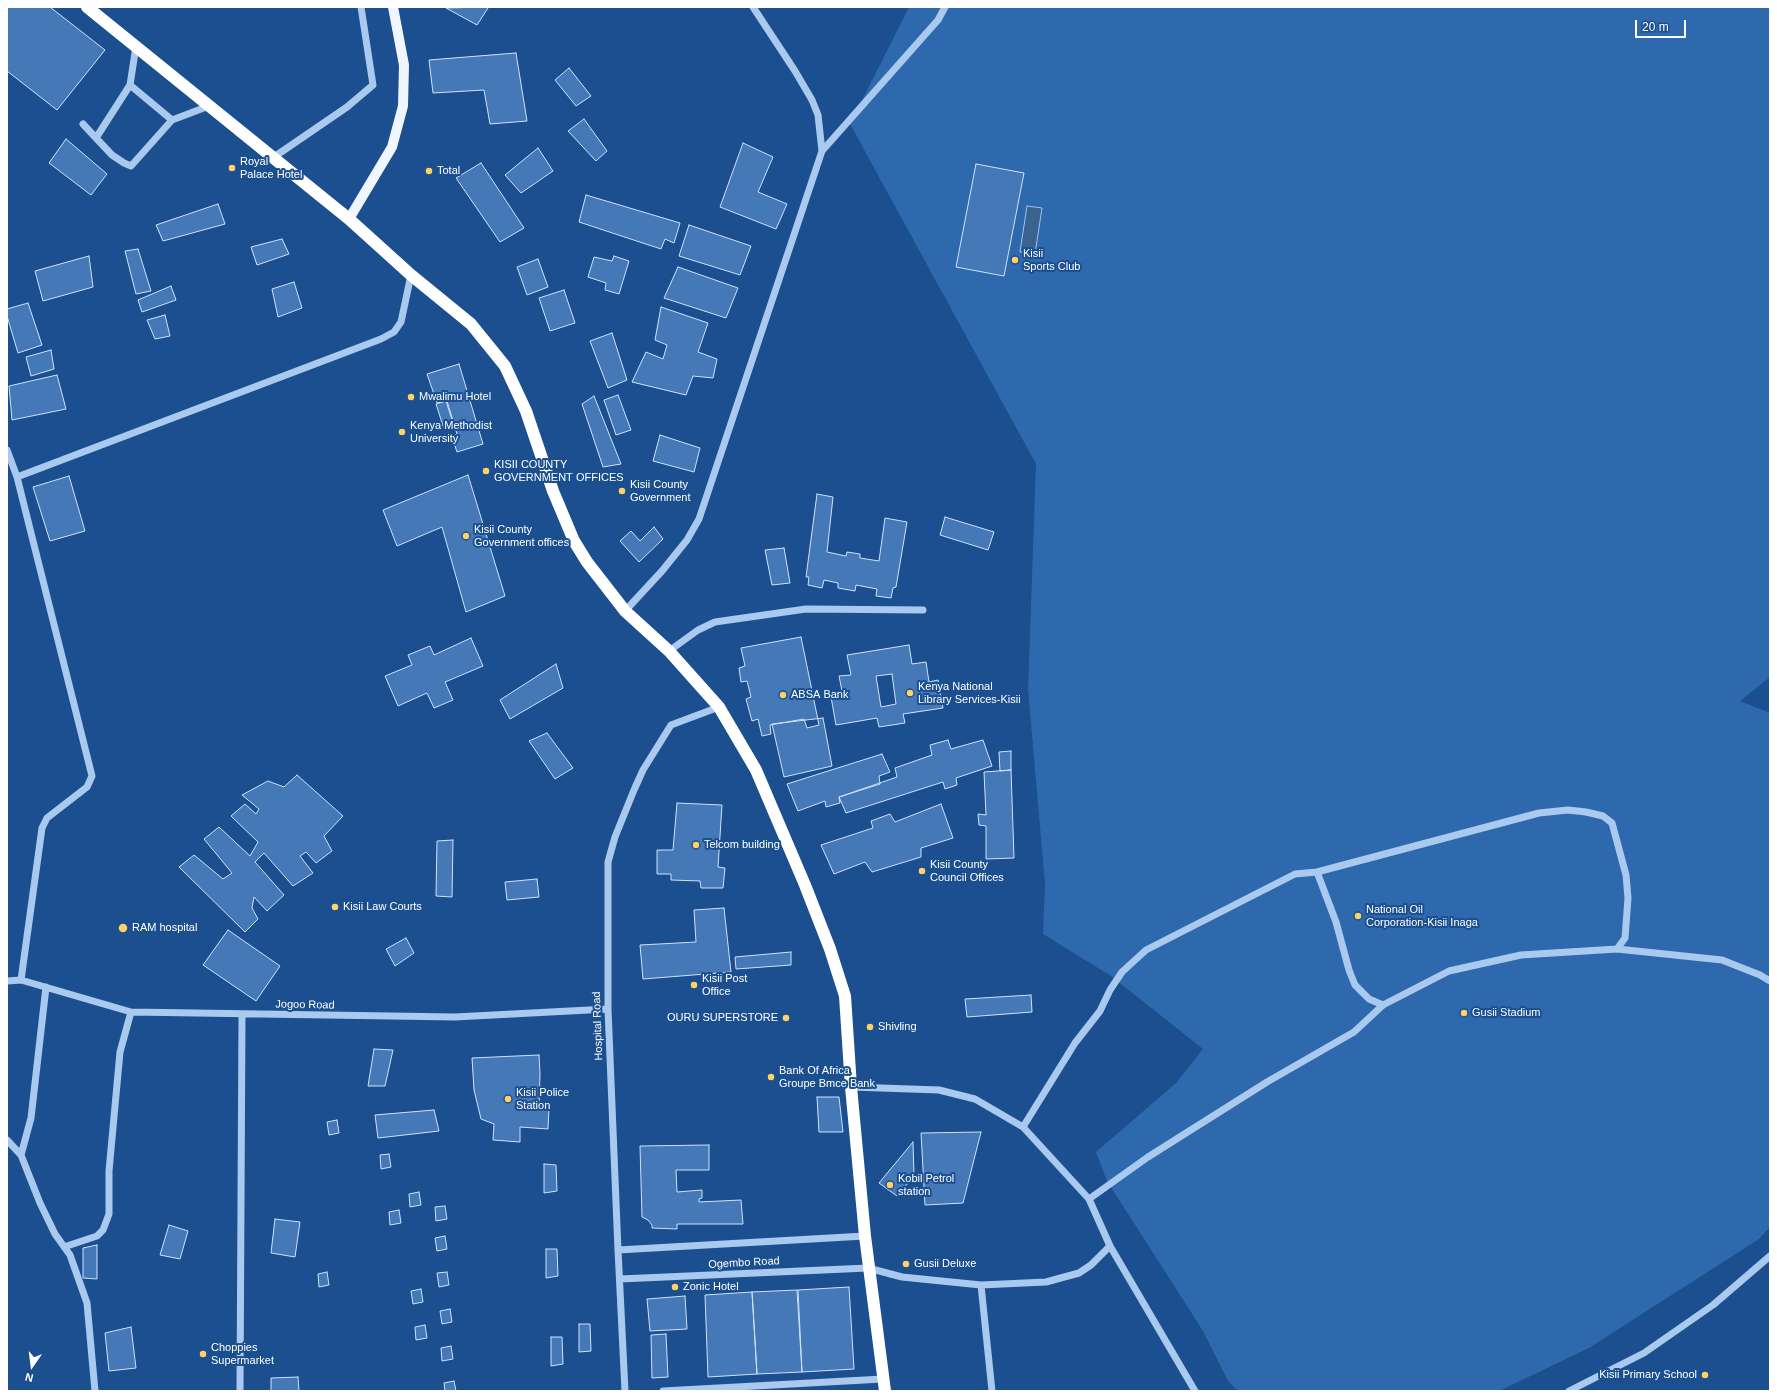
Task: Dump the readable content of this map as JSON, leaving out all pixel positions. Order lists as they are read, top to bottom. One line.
{"streets":{"street":["Jogoo Road","Hospital Road","Ogembo Road"]},"crossings":[["Jogoo Road","Hospital Road"],["Hospital Road","Ogembo Road"]],"places":["Royal Palace Hotel","Total","Kisii Sports Club","Mwalimu Hotel","Kenya Methodist University","KISII COUNTY GOVERNMENT OFFICES","Kisii County Government","Kisii County Government offices","Kenya National Library Services-Kisii","ABSA Bank","Telcom building","Kisii County Council Offices","Kisii Law Courts","National Oil Corporation-Kisii Inaga","RAM hospital","Kisii Post Office","Gusii Stadium","OURU SUPERSTORE","Shivling","Bank Of Africa Groupe Bmce Bank","Kisii Police Station","Kobil Petrol station","Gusii Deluxe","Zonic Hotel","Choppies Supermarket","Kisii Primary School"],"scale_bar":"20 m","north":"bottom"}
